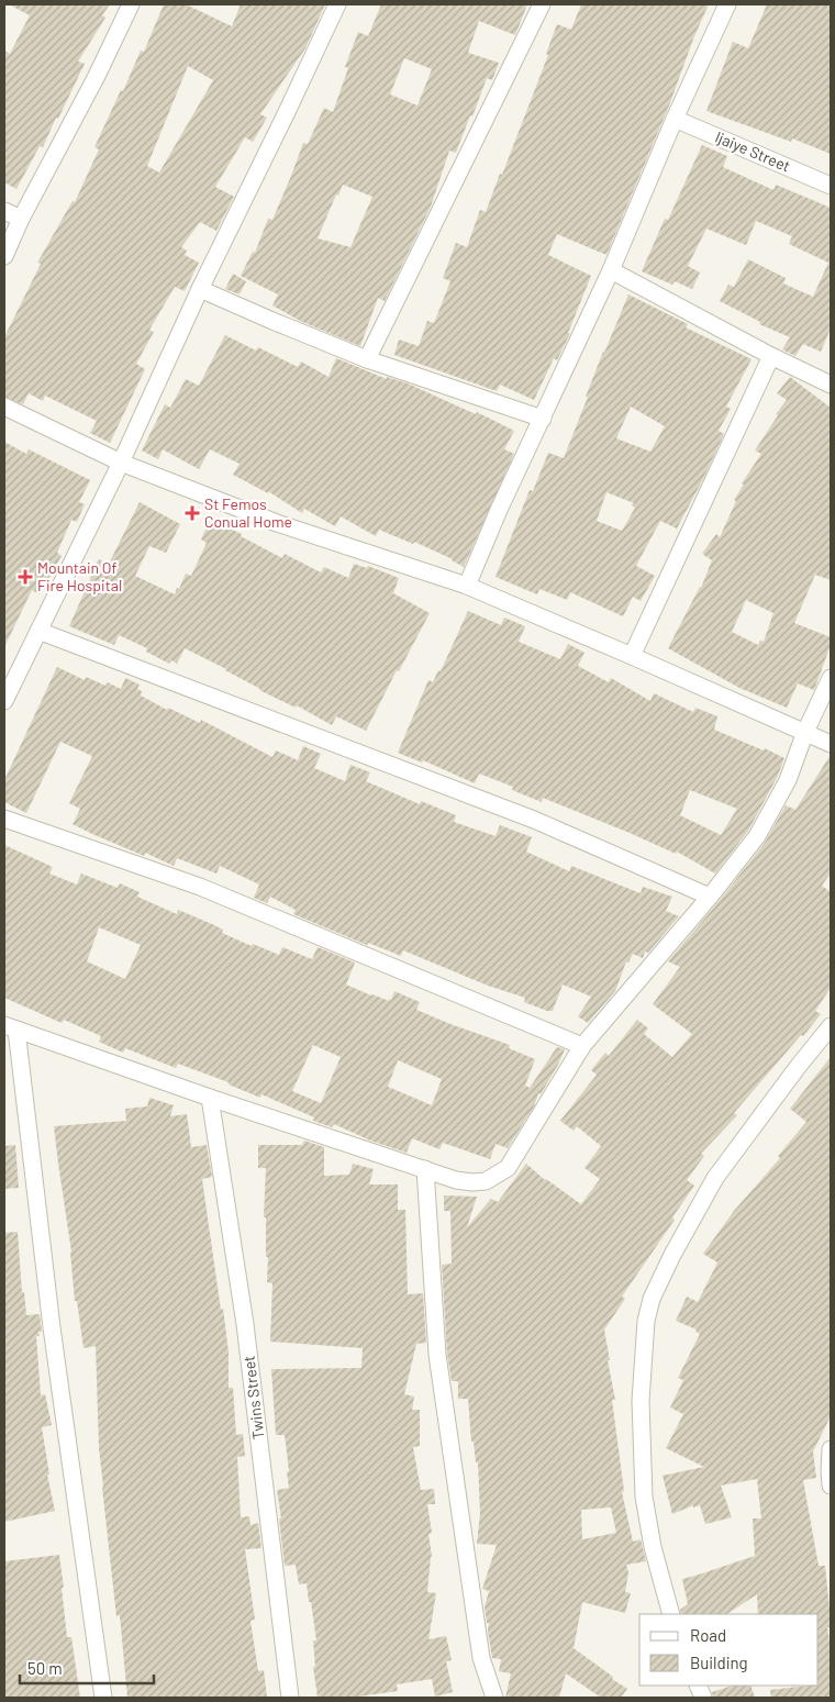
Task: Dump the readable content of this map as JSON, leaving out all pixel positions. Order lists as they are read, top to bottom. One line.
{"streets":{"street":["Ijaiye Street","Twins Street"]},"places":{"health":["St Femos Conual Home","Mountain Of Fire Hospital"]},"legend":["Road","Building"],"scale_bar":"50 m"}
